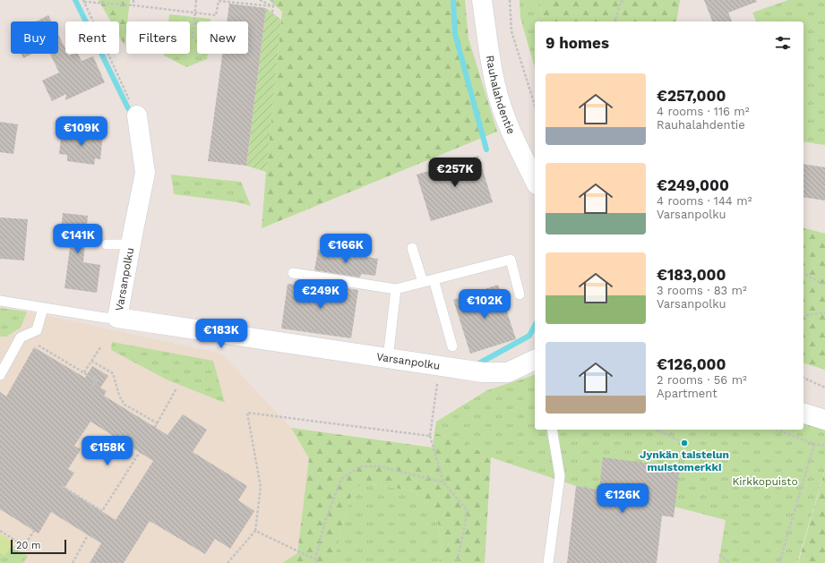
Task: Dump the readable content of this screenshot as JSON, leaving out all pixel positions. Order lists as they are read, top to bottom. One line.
{"streets":{"street":["Rauhalahdentie","Varsanpolku"]},"parks":["Kirkkopuisto"],"places":["Jynkän taistelun muistomerkki"],"scale_bar":"20 m","page":{"chip":["Buy","Rent","Filters","New"],"heading":"9 homes","list":[{"name":"€257,000","note":"4 rooms · 116 m² · Rauhalahdentie"},{"name":"€249,000","note":"4 rooms · 144 m² · Varsanpolku"},{"name":"€183,000","note":"3 rooms · 83 m² · Varsanpolku"},{"name":"€126,000","note":"2 rooms · 56 m² · Apartment"}],"price":["€109K","€257K","€141K","€166K","€249K","€102K","€183K","€158K","€126K"],"scale":"20 m"}}
